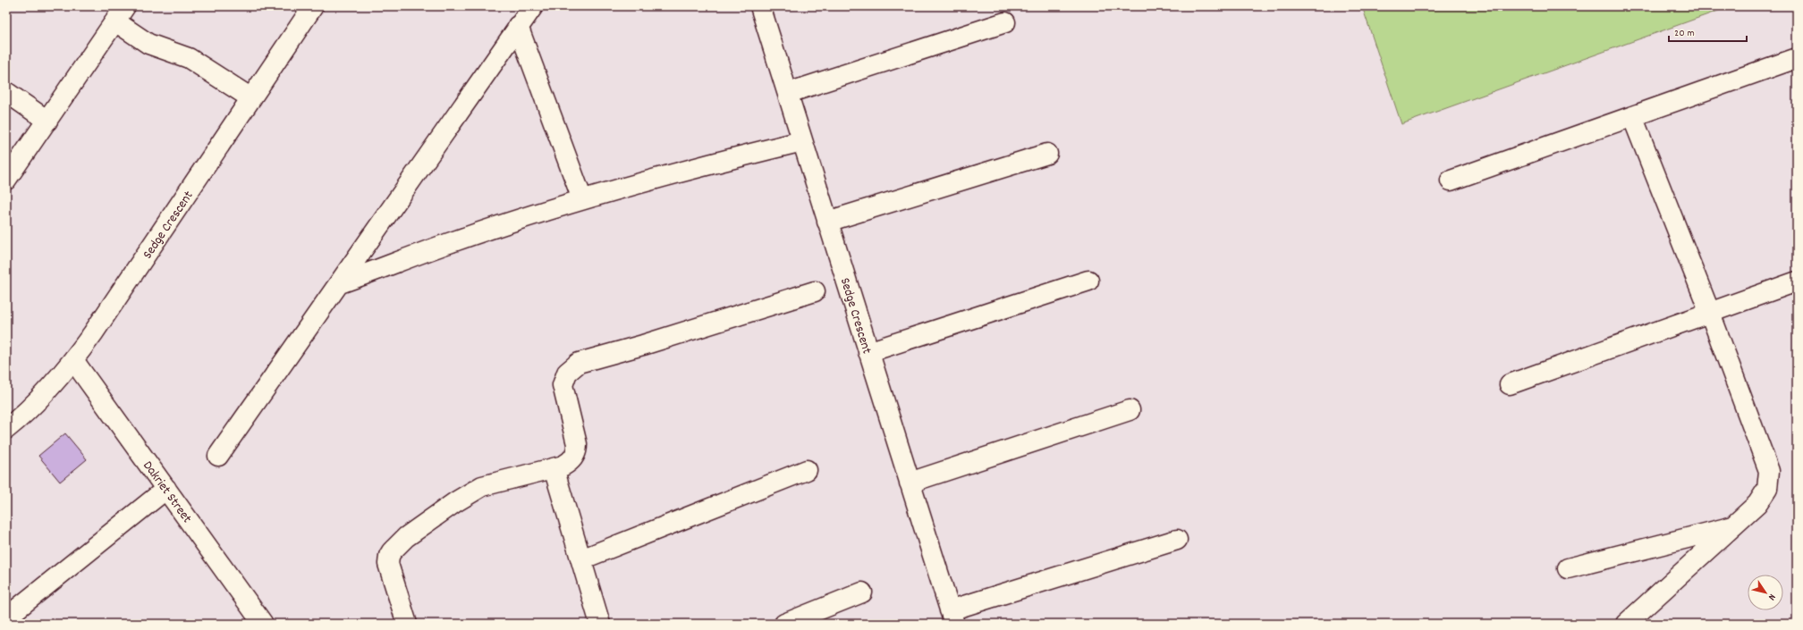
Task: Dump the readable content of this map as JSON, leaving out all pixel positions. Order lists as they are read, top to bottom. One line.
{"streets":{"street":["Sedge Crescent","Dakriet Street"]},"crossings":[["Sedge Crescent","Dakriet Street"]],"scale_bar":"20 m","north":"bottom right"}
